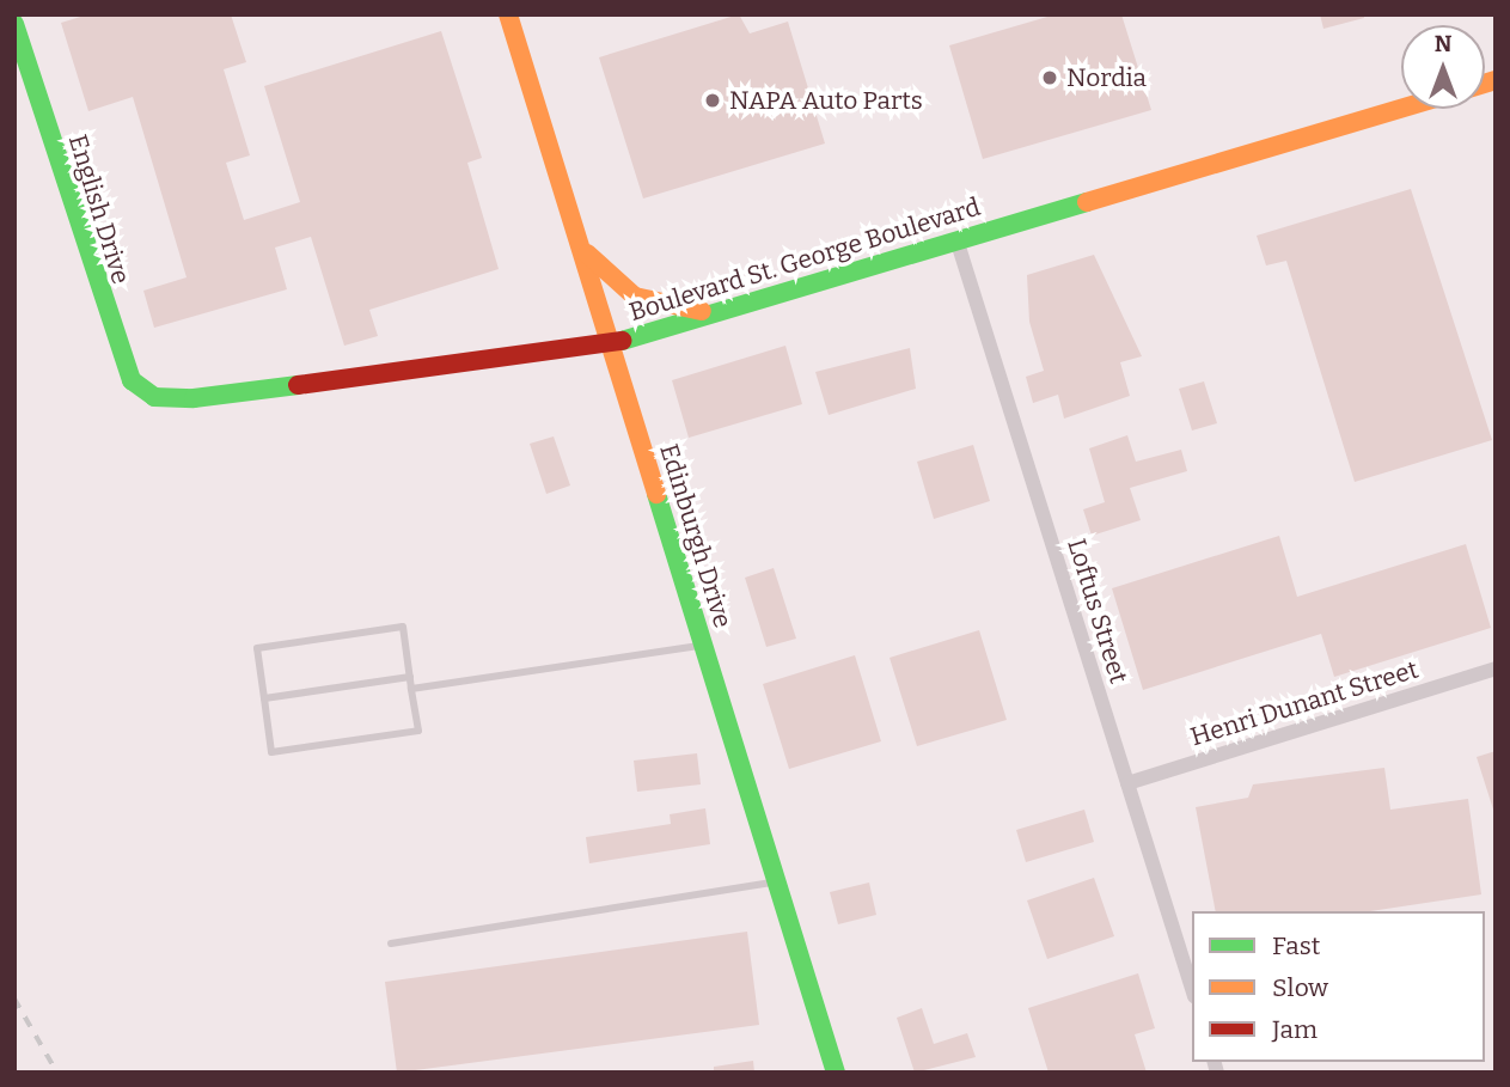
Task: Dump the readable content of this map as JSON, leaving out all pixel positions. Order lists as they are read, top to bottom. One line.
{"streets":{"street":["English Drive","Boulevard St. George Boulevard","Edinburgh Drive","Loftus Street","Henri Dunant Street"]},"crossings":[["English Drive","Boulevard St. George Boulevard"],["Boulevard St. George Boulevard","Edinburgh Drive"],["Boulevard St. George Boulevard","Loftus Street"],["Loftus Street","Henri Dunant Street"]],"places":["Nordia","NAPA Auto Parts"],"legend":["Fast","Slow","Jam"],"north":"top"}
